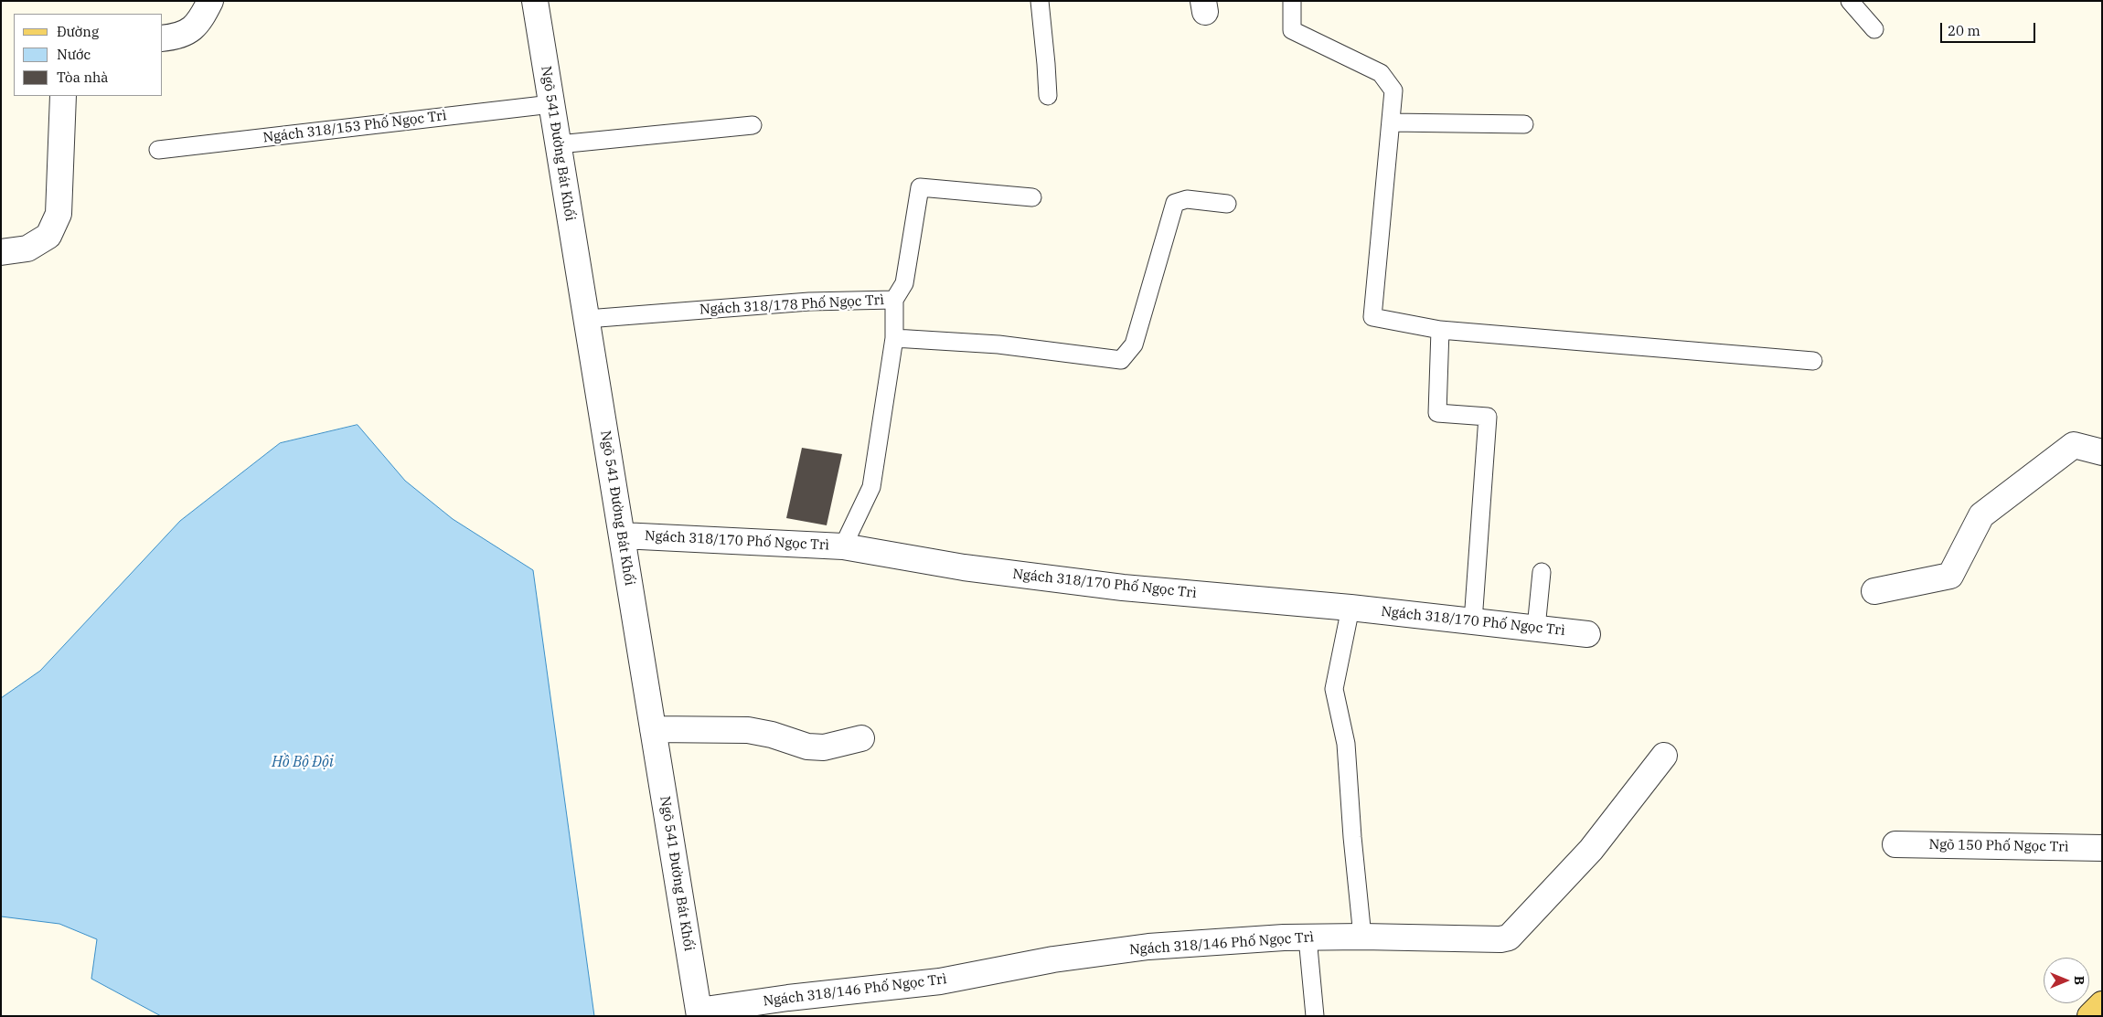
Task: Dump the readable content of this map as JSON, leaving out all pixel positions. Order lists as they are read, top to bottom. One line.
{"streets":{"street":["Ngõ 541 Đường Bát Khối","Ngách 318/170 Phố Ngọc Trì","Ngõ 150 Phố Ngọc Trì","Ngách 318/146 Phố Ngọc Trì"],"lane":["Ngách 318/153 Phố Ngọc Trì","Ngách 318/178 Phố Ngọc Trì"]},"crossings":[["Ngách 318/153 Phố Ngọc Trì","Ngõ 541 Đường Bát Khối"],["Ngõ 541 Đường Bát Khối","Ngách 318/178 Phố Ngọc Trì"],["Ngõ 541 Đường Bát Khối","Ngách 318/170 Phố Ngọc Trì"],["Ngõ 541 Đường Bát Khối","Ngách 318/146 Phố Ngọc Trì"],["Ngách 318/178 Phố Ngọc Trì","Ngách 318/170 Phố Ngọc Trì"]],"water":["Hồ Bộ Đội"],"legend":["Đường","Nước","Tòa nhà"],"scale_bar":"20 m","north":"right"}
